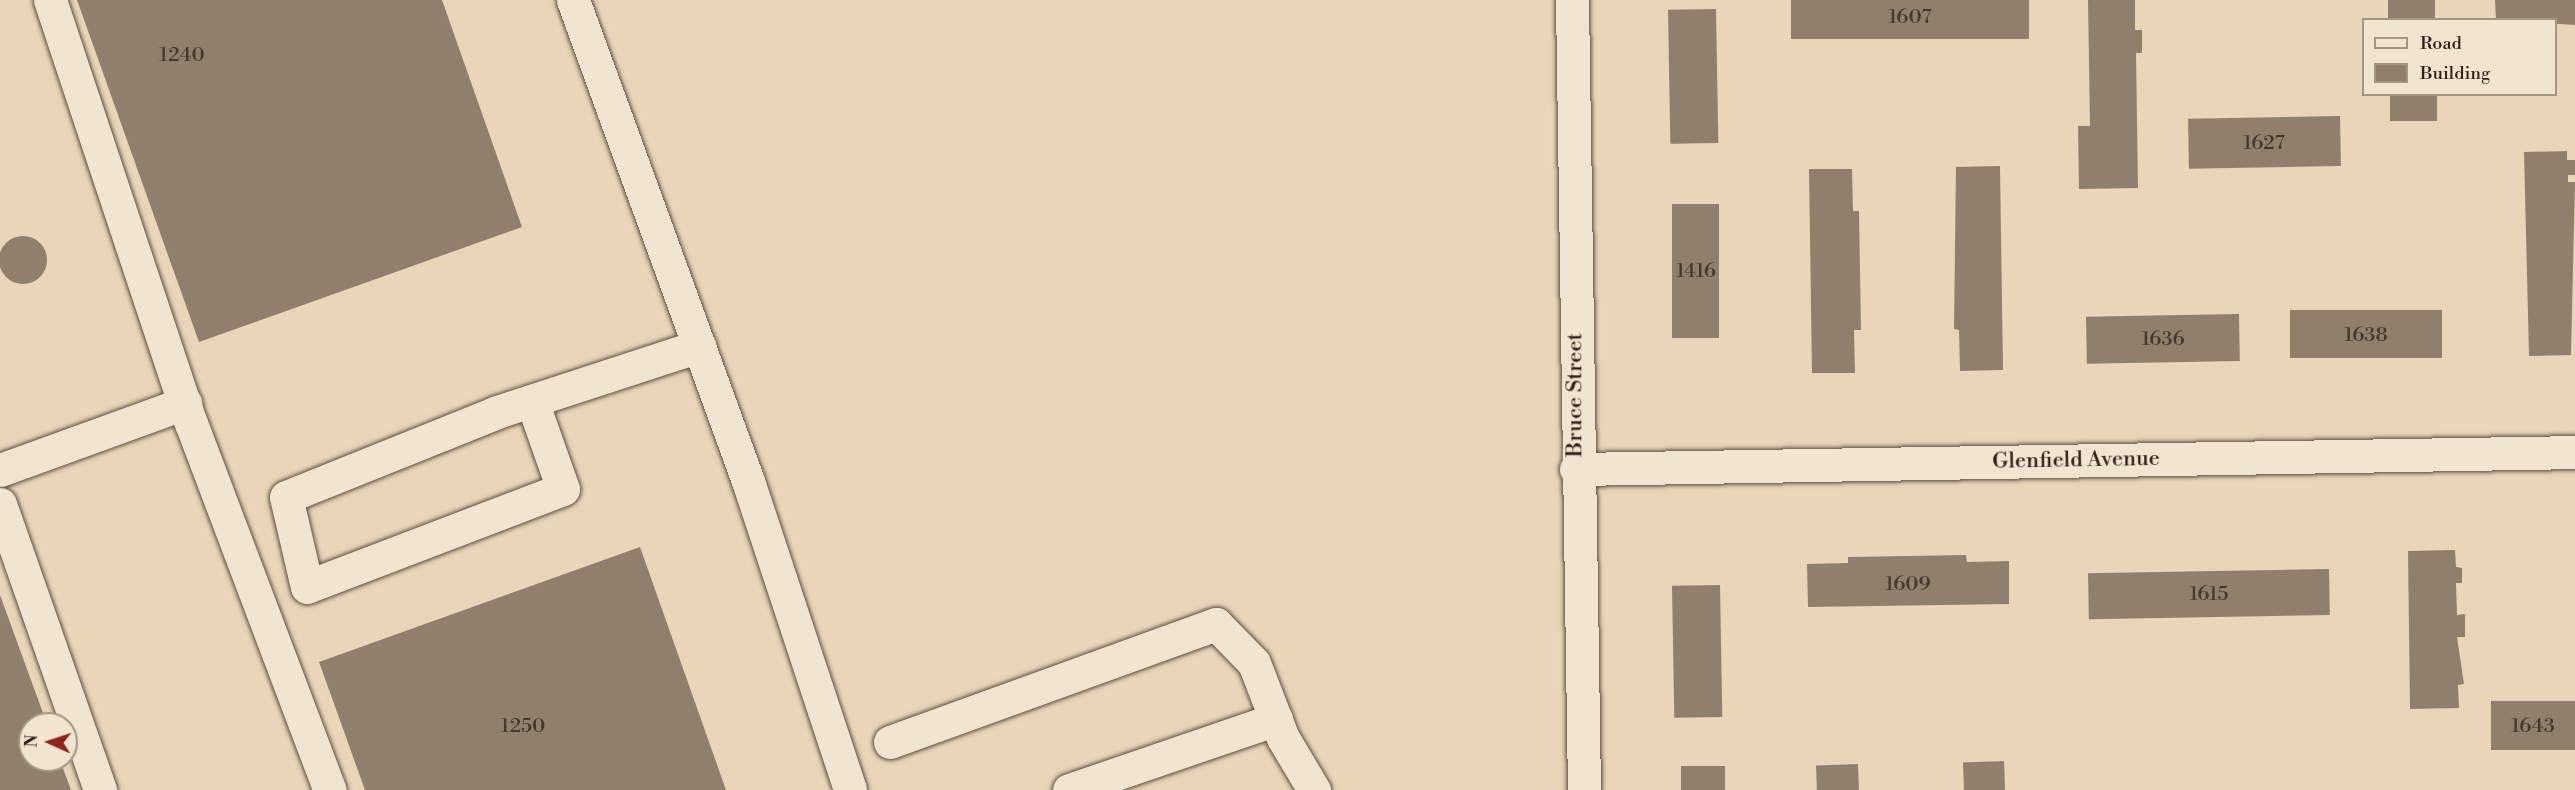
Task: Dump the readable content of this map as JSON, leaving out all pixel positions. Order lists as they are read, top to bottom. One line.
{"streets":{"street":["Bruce Street","Glenfield Avenue"]},"crossings":[["Bruce Street","Glenfield Avenue"]],"house_numbers":["1607","1240","1627","1416","1638","1636","1609","1615","1250","1643"],"legend":["Road","Building"],"north":"left"}
